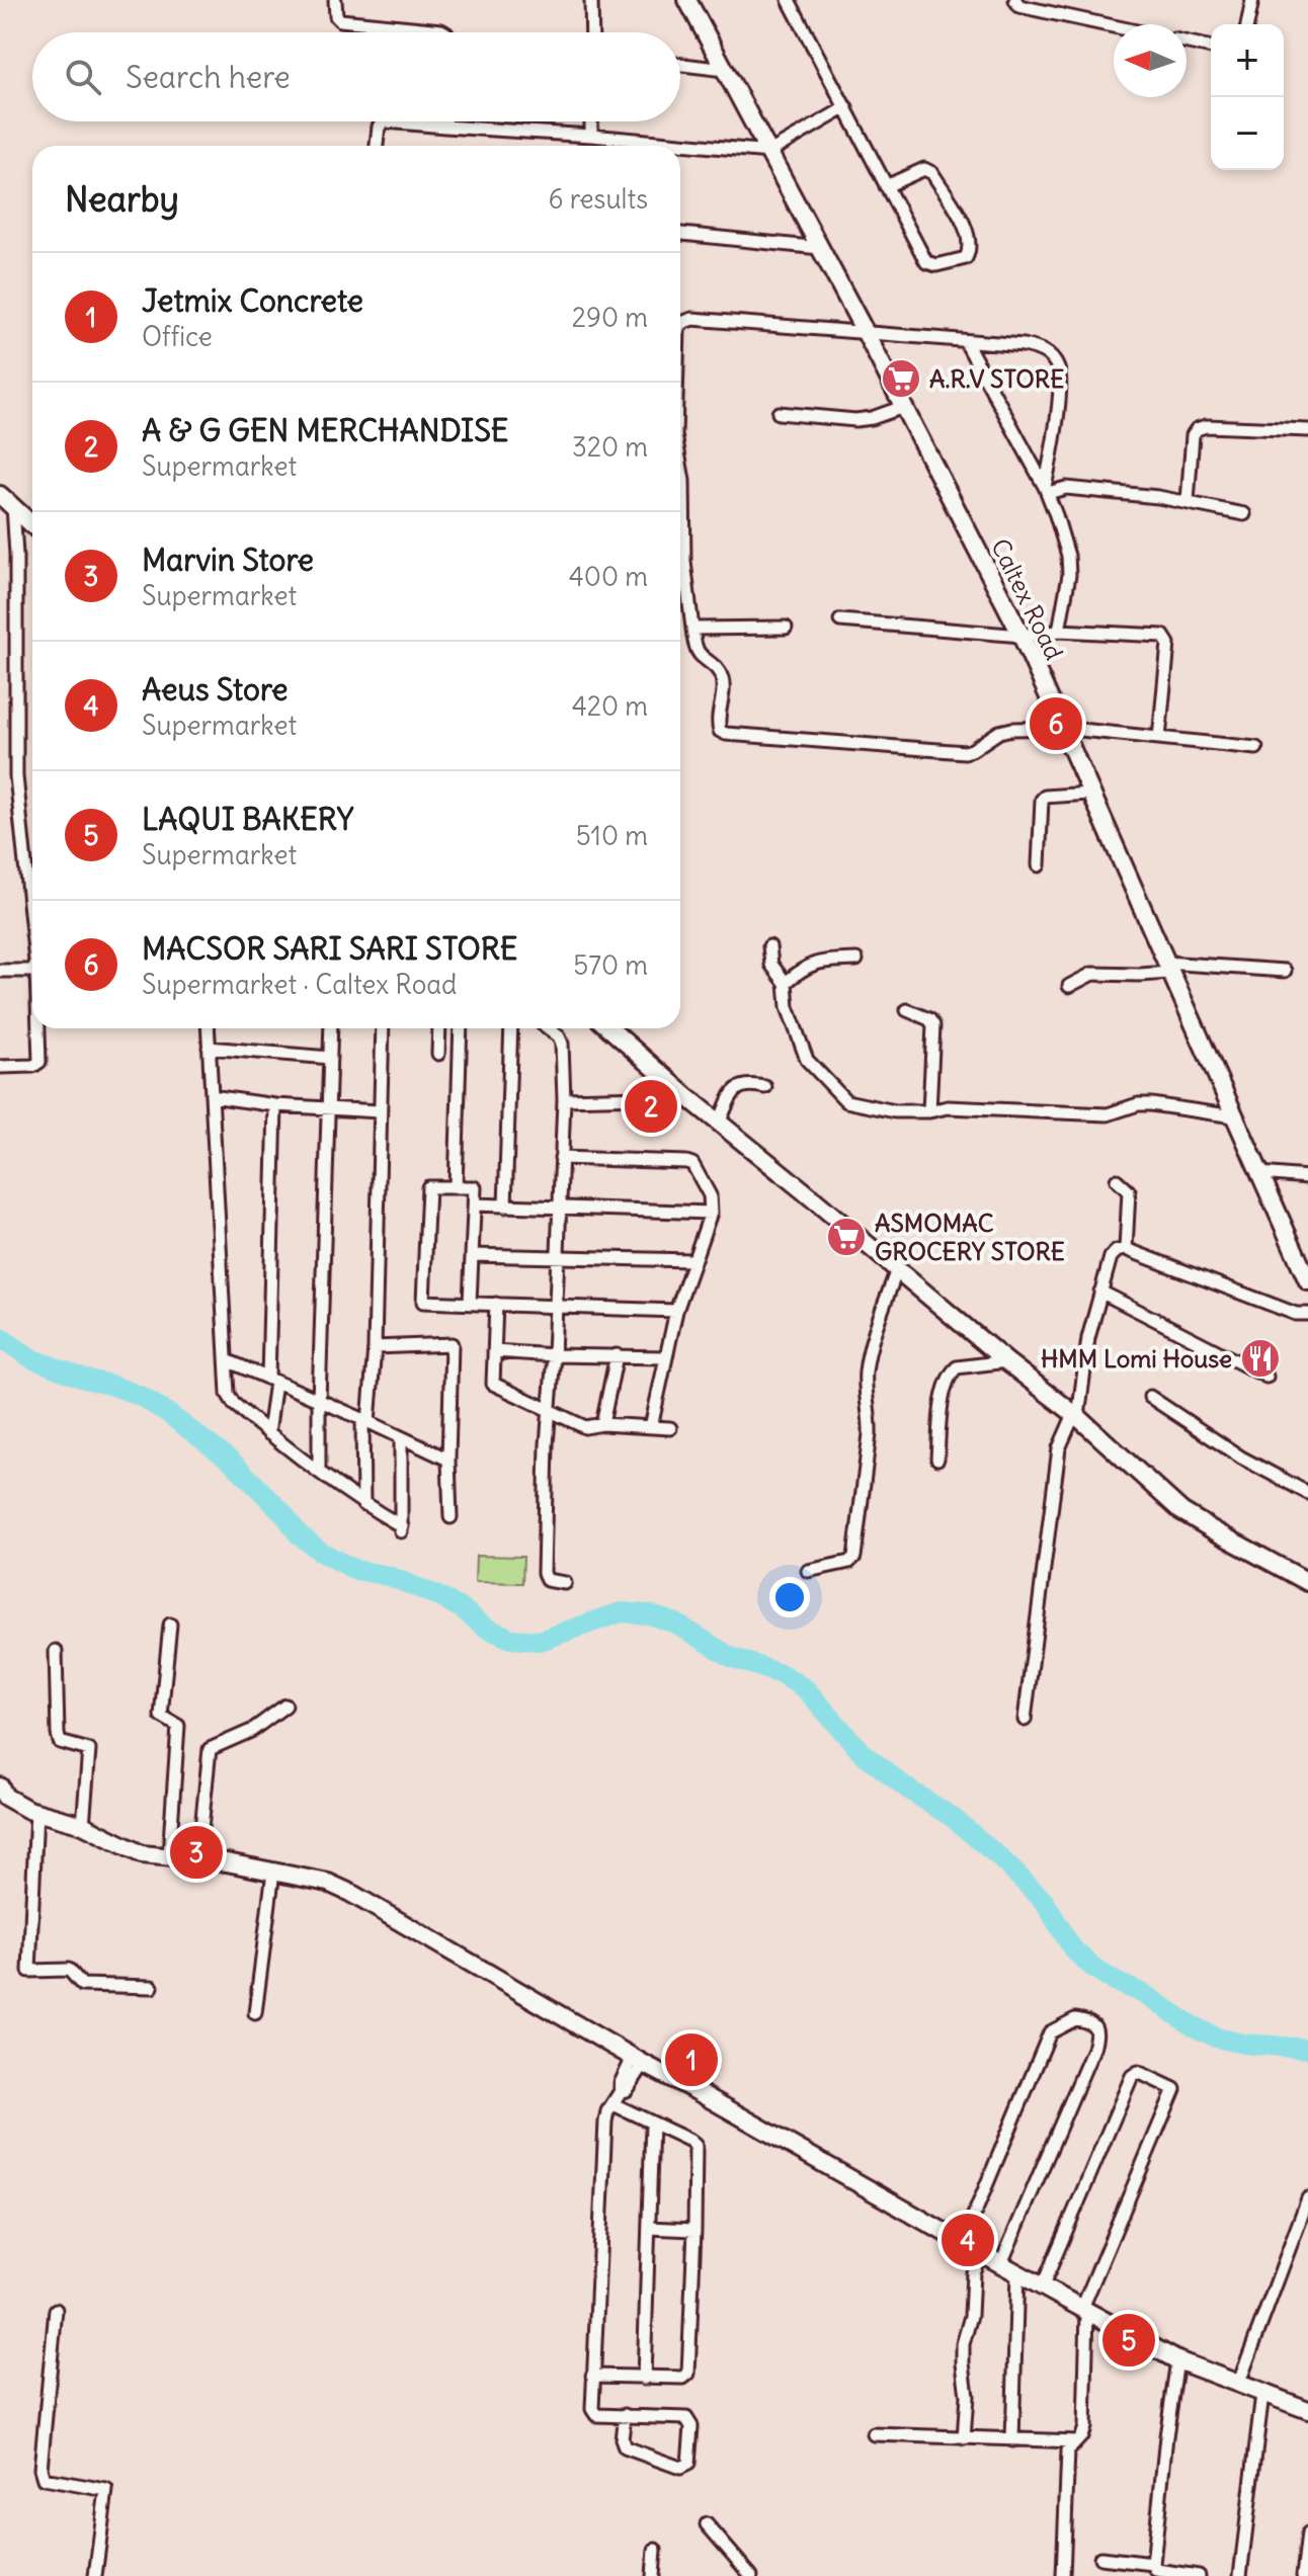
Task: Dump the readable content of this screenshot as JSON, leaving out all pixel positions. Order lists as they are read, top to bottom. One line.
{"streets":{"street":["Caltex Road"]},"places":{"supermarket":["A.R.V STORE","ASMOMAC GROCERY STORE"],"restaurant":["HMM Lomi House"]},"north":"left","page":{"map_buttons":["+","−"],"search":"Search here","heading":["Nearby","6 results"],"list":[{"mark":"1","name":"Jetmix Concrete","note":"Office","value":"290 m"},{"mark":"2","name":"A & G GEN MERCHANDISE","note":"Supermarket","value":"320 m"},{"mark":"3","name":"Marvin Store","note":"Supermarket","value":"400 m"},{"mark":"4","name":"Aeus Store","note":"Supermarket","value":"420 m"},{"mark":"5","name":"LAQUI BAKERY","note":"Supermarket","value":"510 m"},{"mark":"6","name":"MACSOR SARI SARI STORE","note":"Supermarket · Caltex Road","value":"570 m"}],"pins":["6","2","3","1","4","5"]}}
